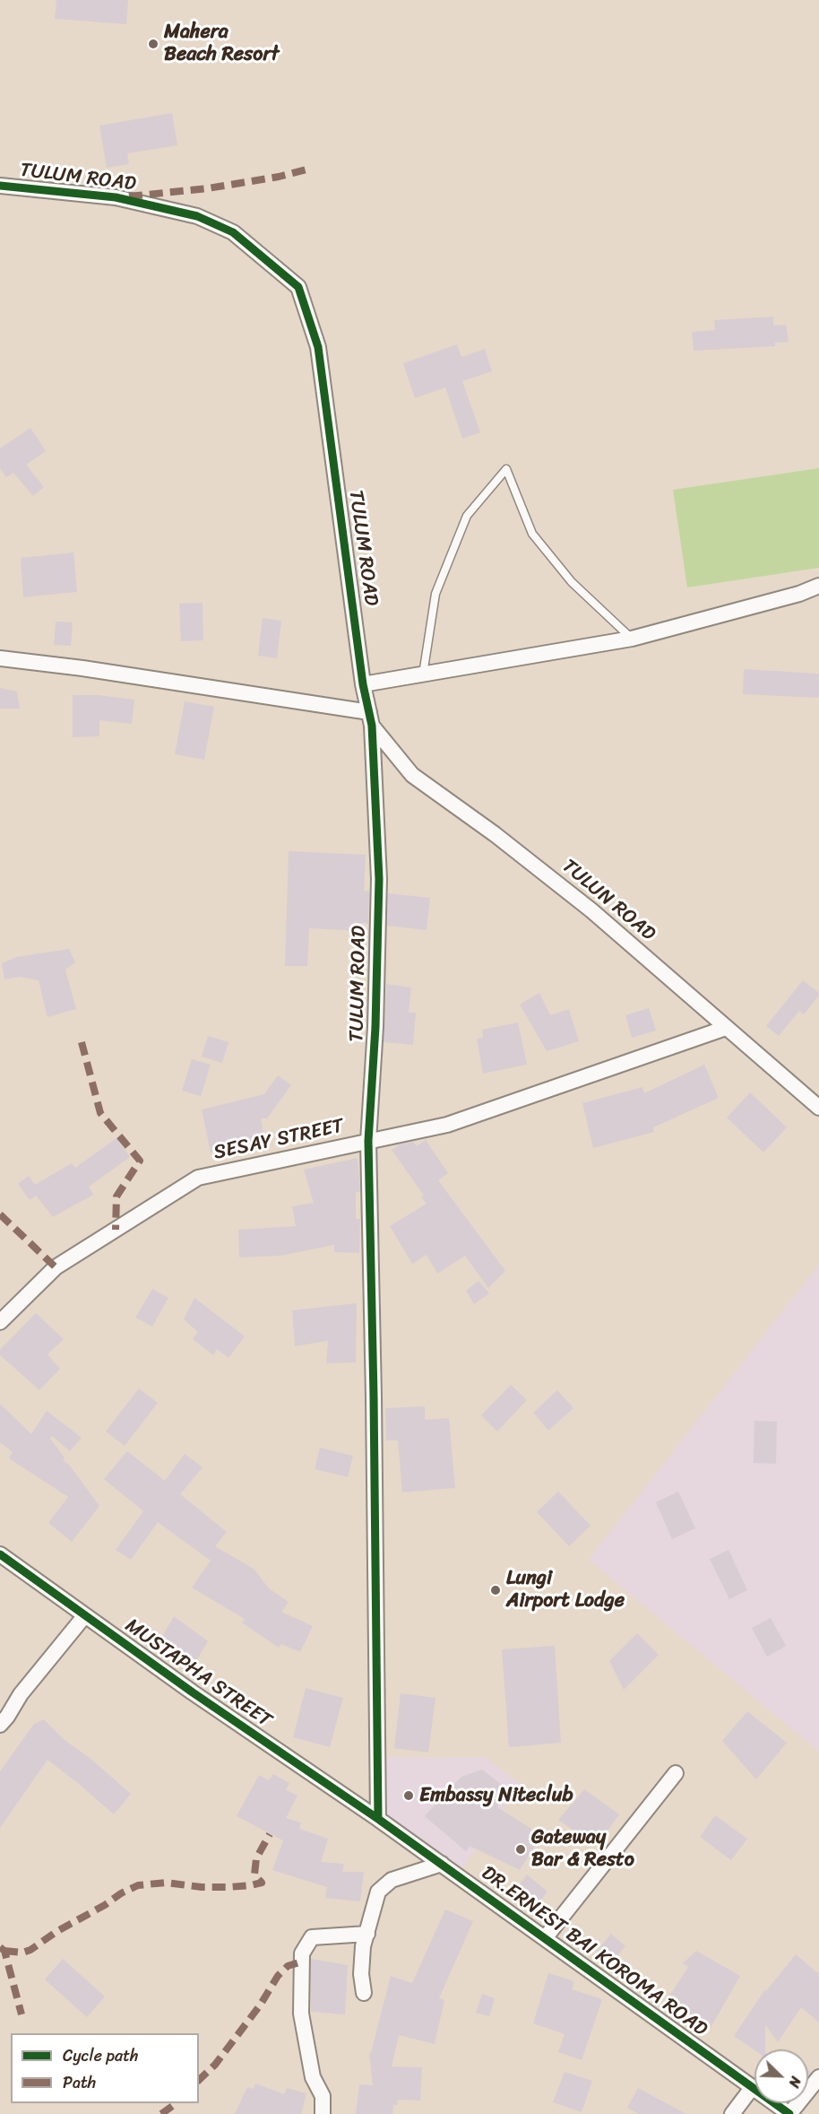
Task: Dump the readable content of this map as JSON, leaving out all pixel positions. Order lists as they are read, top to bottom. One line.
{"streets":{"street":["TULUM ROAD","TULUN ROAD","SESAY STREET","MUSTAPHA STREET","DR.ERNEST BAI KOROMA ROAD"]},"crossings":[["TULUM ROAD","TULUN ROAD"],["TULUM ROAD","SESAY STREET"],["TULUM ROAD","MUSTAPHA STREET"],["TULUM ROAD","DR.ERNEST BAI KOROMA ROAD"],["TULUN ROAD","SESAY STREET"],["MUSTAPHA STREET","DR.ERNEST BAI KOROMA ROAD"]],"places":["Mahera Beach Resort","Lungi Airport Lodge","Embassy Niteclub","Gateway Bar & Resto"],"legend":["Cycle path","Path"],"north":"bottom right"}
